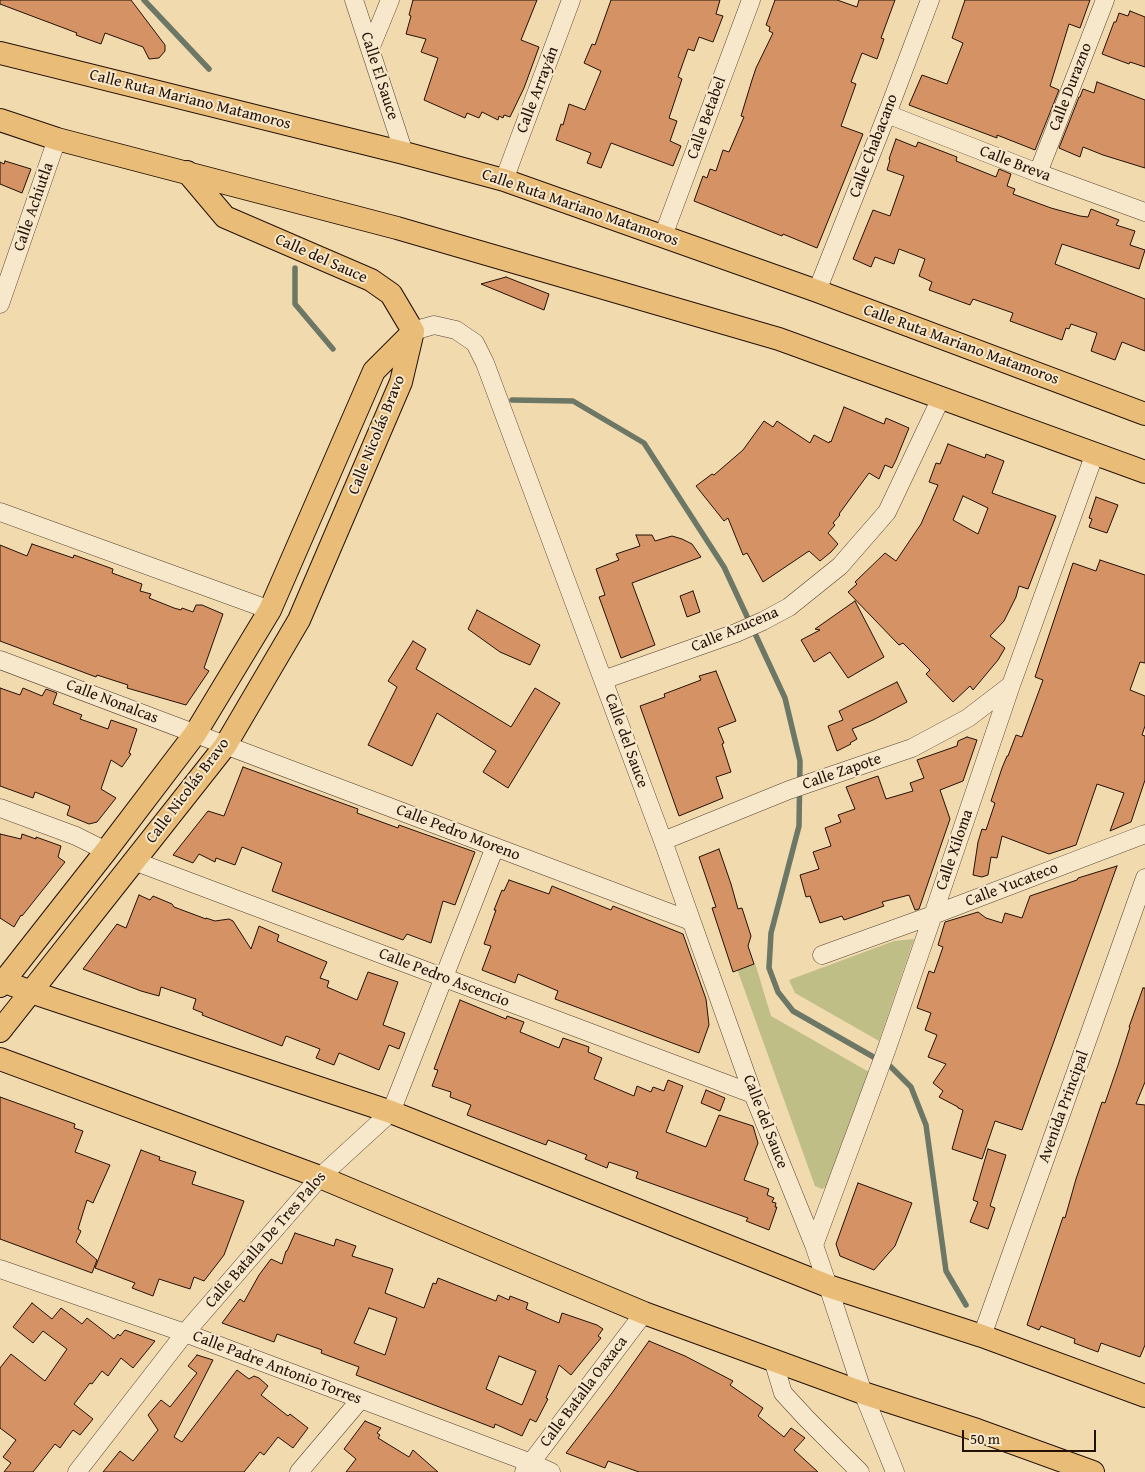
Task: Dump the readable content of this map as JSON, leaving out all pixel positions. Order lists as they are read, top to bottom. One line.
{"streets":{"main road":["Calle Ruta Mariano Matamoros","Calle del Sauce","Calle Nicolás Bravo"],"street":["Calle El Sauce","Calle Durazno","Calle Arrayán","Calle Betabel","Calle Chabacano","Calle Breva","Calle Achiutla","Calle Azucena","Calle Nonalcas","Calle Zapote","Calle Pedro Moreno","Calle Xiloma","Calle Yucateco","Calle Pedro Ascencio","Avenida Principal","Calle Batalla De Tres Palos","Calle Padre Antonio Torres","Calle Batalla Oaxaca"]},"crossings":[["Calle El Sauce","Calle Ruta Mariano Matamoros"],["Calle Durazno","Calle Breva"],["Calle Arrayán","Calle Ruta Mariano Matamoros"],["Calle Ruta Mariano Matamoros","Calle Betabel"],["Calle Ruta Mariano Matamoros","Calle Chabacano"],["Calle Chabacano","Calle Breva"],["Calle del Sauce","Calle Nicolás Bravo"],["Calle del Sauce","Calle Azucena"],["Calle del Sauce","Calle Zapote"],["Calle del Sauce","Calle Pedro Moreno"],["Calle del Sauce","Calle Xiloma"],["Calle del Sauce","Calle Pedro Ascencio"],["Calle Nicolás Bravo","Calle Nonalcas"],["Calle Nicolás Bravo","Calle Pedro Moreno"],["Calle Nicolás Bravo","Calle Pedro Ascencio"],["Calle Nonalcas","Calle Pedro Moreno"],["Calle Zapote","Calle Xiloma"],["Calle Xiloma","Calle Yucateco"],["Calle Batalla De Tres Palos","Calle Padre Antonio Torres"],["Calle Padre Antonio Torres","Calle Batalla Oaxaca"]],"scale_bar":"50 m"}
